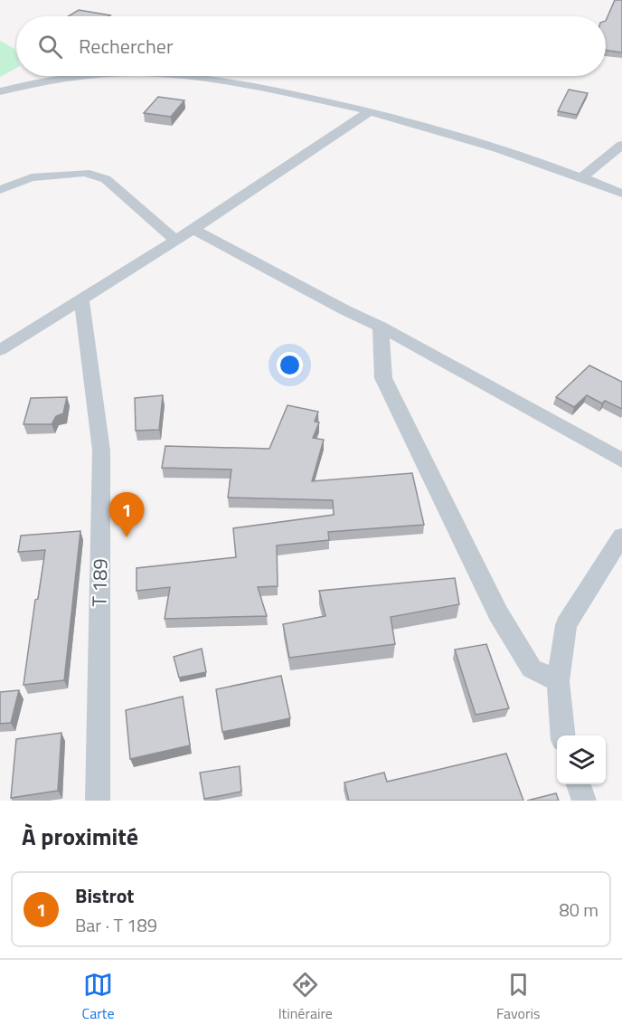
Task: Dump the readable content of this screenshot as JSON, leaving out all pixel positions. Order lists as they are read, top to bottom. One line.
{"streets":{"street":["T 189"]},"page":{"search":"Rechercher","pins":"1","heading":"À proximité","list":[{"mark":"1","name":"Bistrot","note":"Bar · T 189","value":"80 m"}],"nav":["Carte","Itinéraire","Favoris"]}}
